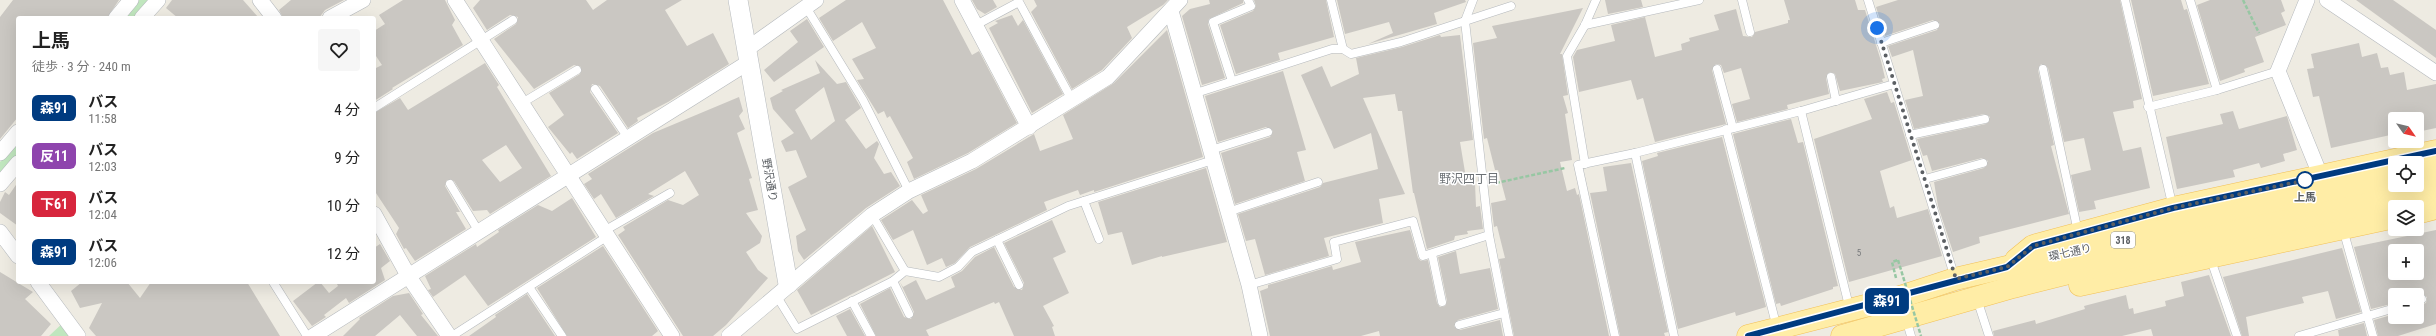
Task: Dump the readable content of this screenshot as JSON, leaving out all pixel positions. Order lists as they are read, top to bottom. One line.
{"streets":{"main road":["318","環七通り"],"street":["野沢通り"]},"districts":["野沢四丁目"],"places":["上馬"],"lines":["bus line 森91"],"house_numbers":["5"],"north":"bottom right","page":{"on_map":"森91","heading":["上馬","徒歩 · 3 分 · 240 m"],"list":[{"mark":"森91","name":"バス","note":"11:58","value":"4 分"},{"mark":"反11","name":"バス","note":"12:03","value":"9 分"},{"mark":"下61","name":"バス","note":"12:04","value":"10 分"},{"mark":"森91","name":"バス","note":"12:06","value":"12 分"}],"map_buttons":["+","−"]}}
